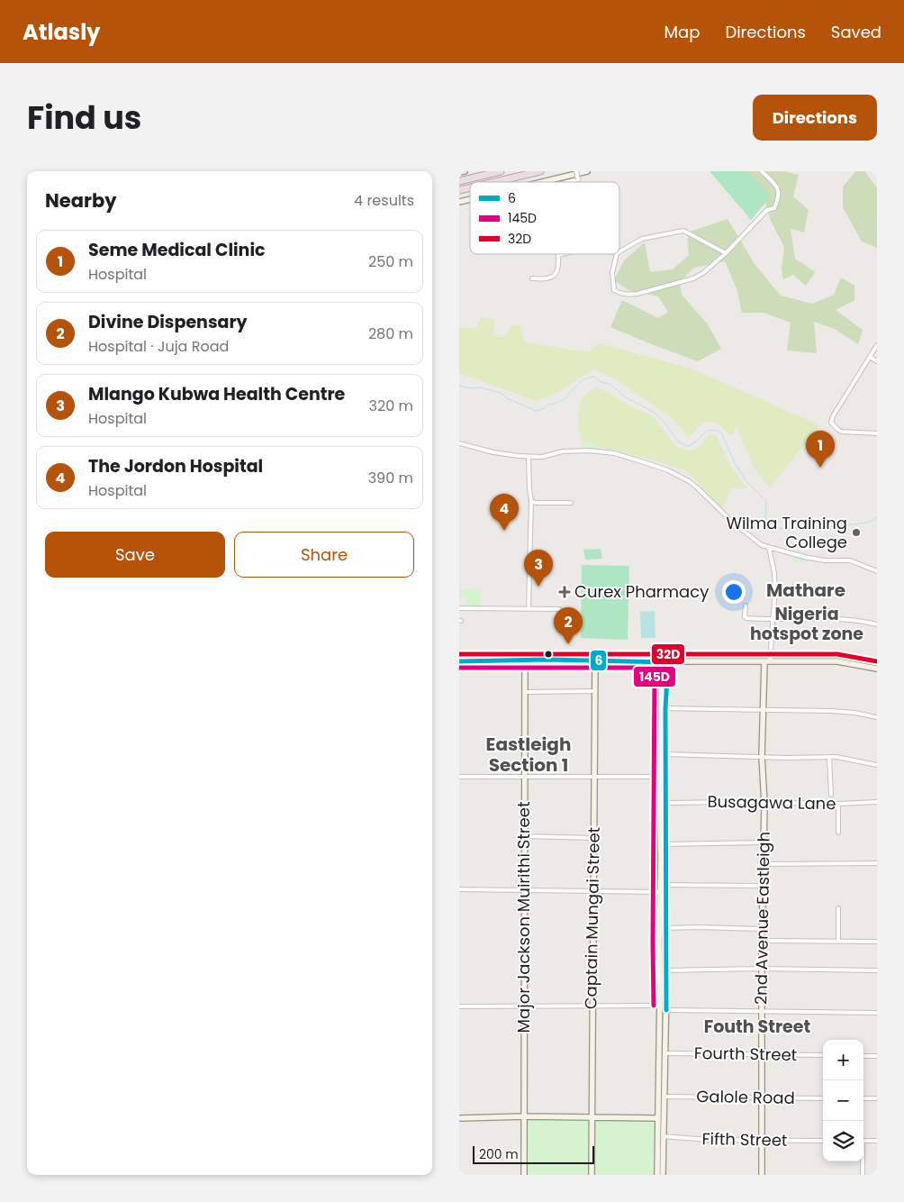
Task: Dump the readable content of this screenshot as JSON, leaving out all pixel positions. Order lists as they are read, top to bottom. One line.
{"streets":{"street":["Busagawa Lane","Major Jackson Muirithi Street","Captain Mungai Street","2nd Avenue Eastleigh","Fourth Street","Galole Road","Fifth Street"]},"crossings":[["Busagawa Lane","2nd Avenue Eastleigh"],["2nd Avenue Eastleigh","Fourth Street"],["2nd Avenue Eastleigh","Galole Road"],["2nd Avenue Eastleigh","Fifth Street"]],"districts":["Mathare","Nigeria hotspot zone","Eastleigh Section 1","Fouth Street"],"places":{"other":["Wilma Training College"],"health":["Curex Pharmacy"]},"lines":["transit line 32D","transit line 6","transit line 145D"],"legend":["6","145D","32D"],"scale_bar":"200 m","page":{"header":"Atlasly","nav":["Map","Directions","Saved"],"title":"Find us","buttons":["Directions",["Save","Share"]],"heading":["Nearby","4 results"],"list":[{"mark":"1","name":"Seme Medical Clinic","note":"Hospital","value":"250 m"},{"mark":"2","name":"Divine Dispensary","note":"Hospital · Juja Road","value":"280 m"},{"mark":"3","name":"Mlango Kubwa Health Centre","note":"Hospital","value":"320 m"},{"mark":"4","name":"The Jordon Hospital","note":"Hospital","value":"390 m"}],"pins":["1","4","3","2"],"map_buttons":["+","−"],"scale":"200 m"}}
